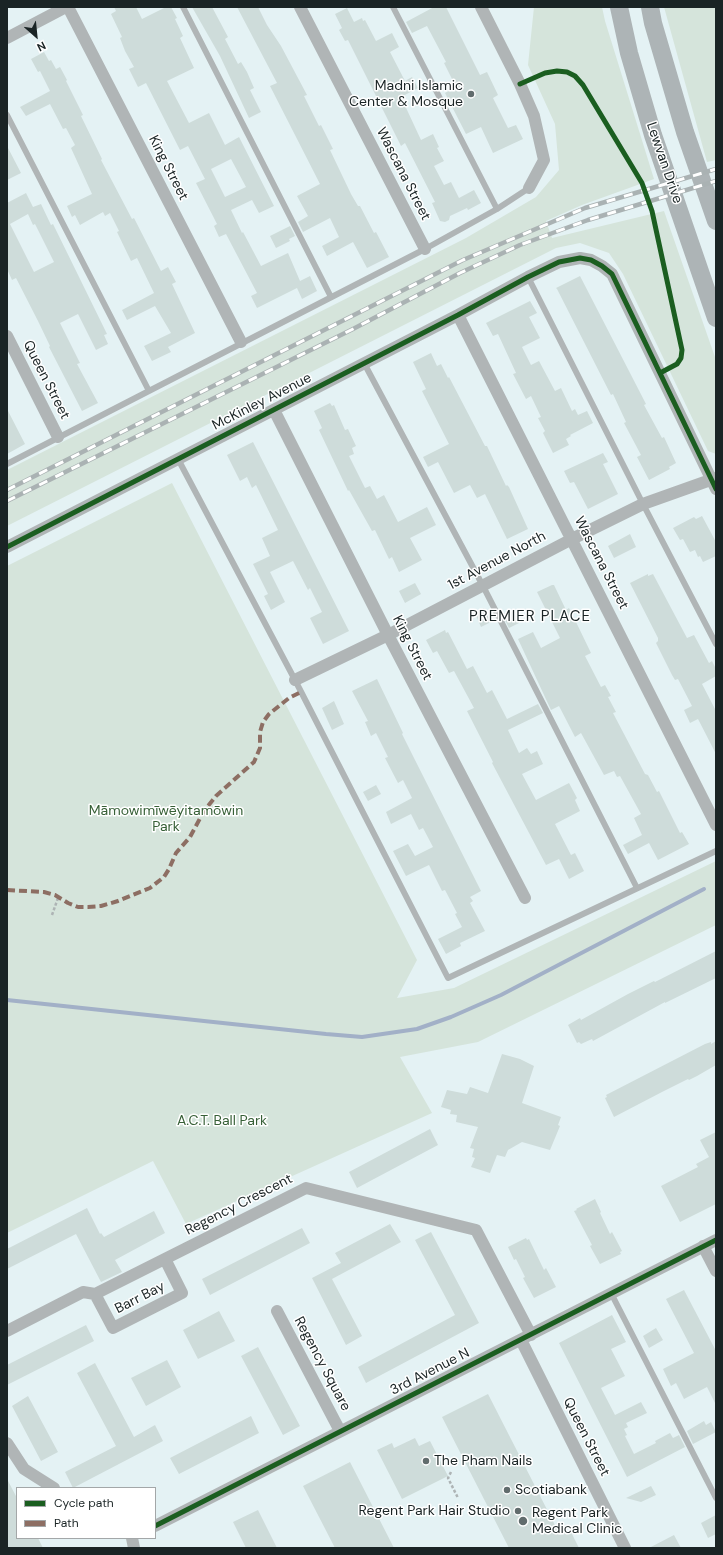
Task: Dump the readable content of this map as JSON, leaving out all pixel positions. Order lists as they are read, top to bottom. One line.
{"streets":{"main road":["Lewvan Drive"],"street":["King Street","Wascana Street","Queen Street","McKinley Avenue","1st Avenue North","Regency Crescent","Barr Bay","Regency Square","3rd Avenue N"]},"crossings":[["King Street","McKinley Avenue"],["King Street","1st Avenue North"],["Wascana Street","McKinley Avenue"],["Wascana Street","1st Avenue North"],["Queen Street","Regency Crescent"],["Queen Street","3rd Avenue N"],["McKinley Avenue","1st Avenue North"],["Regency Crescent","Barr Bay"],["Regency Crescent","3rd Avenue N"],["Regency Square","3rd Avenue N"]],"districts":["PREMIER PLACE"],"parks":["Māmowimīwēyitamōwin Park","A.C.T. Ball Park"],"places":["Madni Islamic Center & Mosque","The Pham Nails","Scotiabank","Regent Park Hair Studio","Regent Park Medical Clinic"],"legend":["Cycle path","Path"],"north":"bottom right"}
